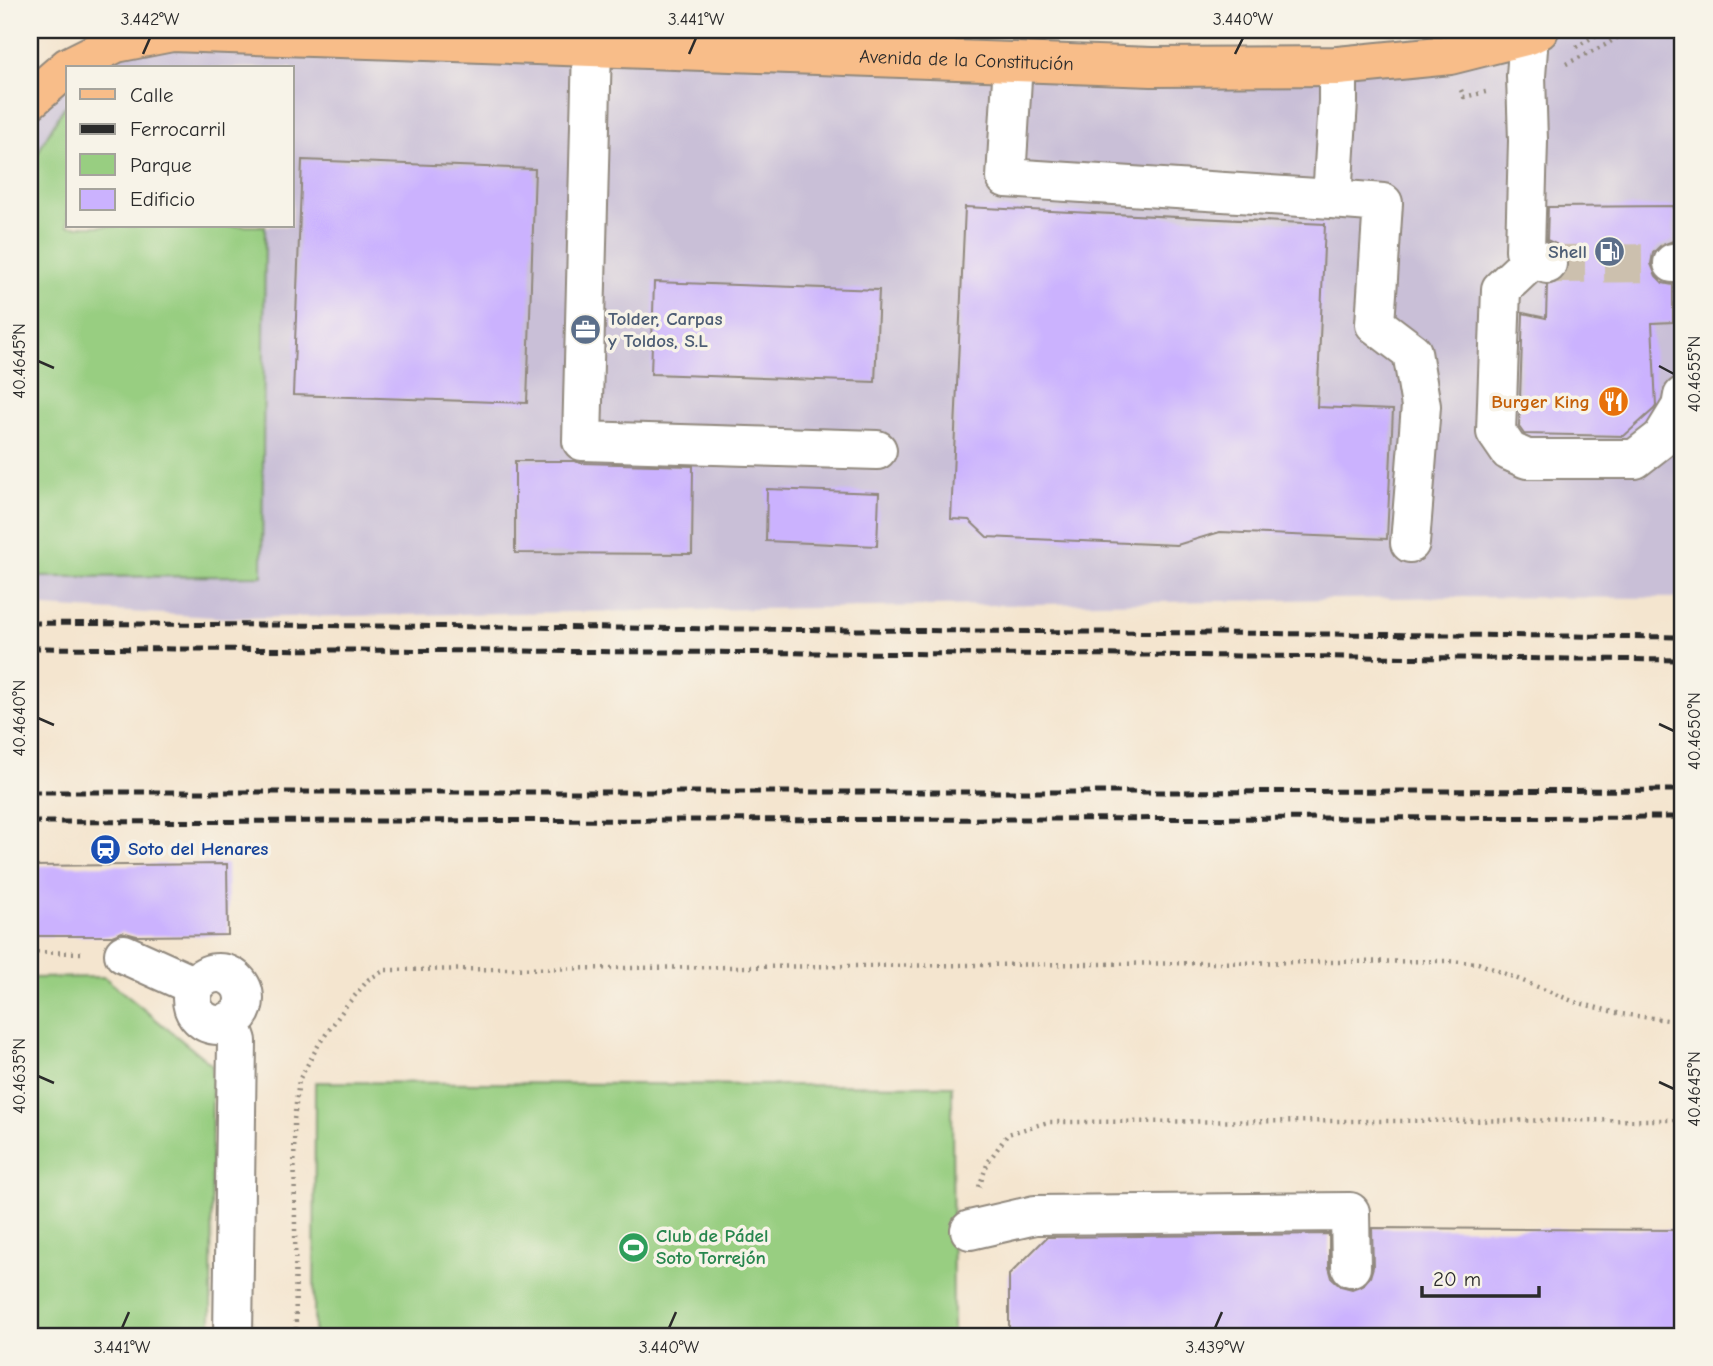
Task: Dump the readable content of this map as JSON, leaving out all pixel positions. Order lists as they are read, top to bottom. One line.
{"streets":{"main road":["Avenida de la Constitución"]},"places":{"fuel station":["Shell"],"office":["Tolder, Carpas y Toldos, S.L"],"restaurant":["Burger King"],"station":["Soto del Henares"],"sports":["Club de Pádel Soto Torrejón"]},"legend":["Calle","Ferrocarril","Parque","Edificio"],"scale_bar":"20 m","coordinates":["3.442°W","3.441°W","3.440°W","40.4645°N","40.4655°N","40.4640°N","40.4650°N","40.4635°N","3.439°W"]}
